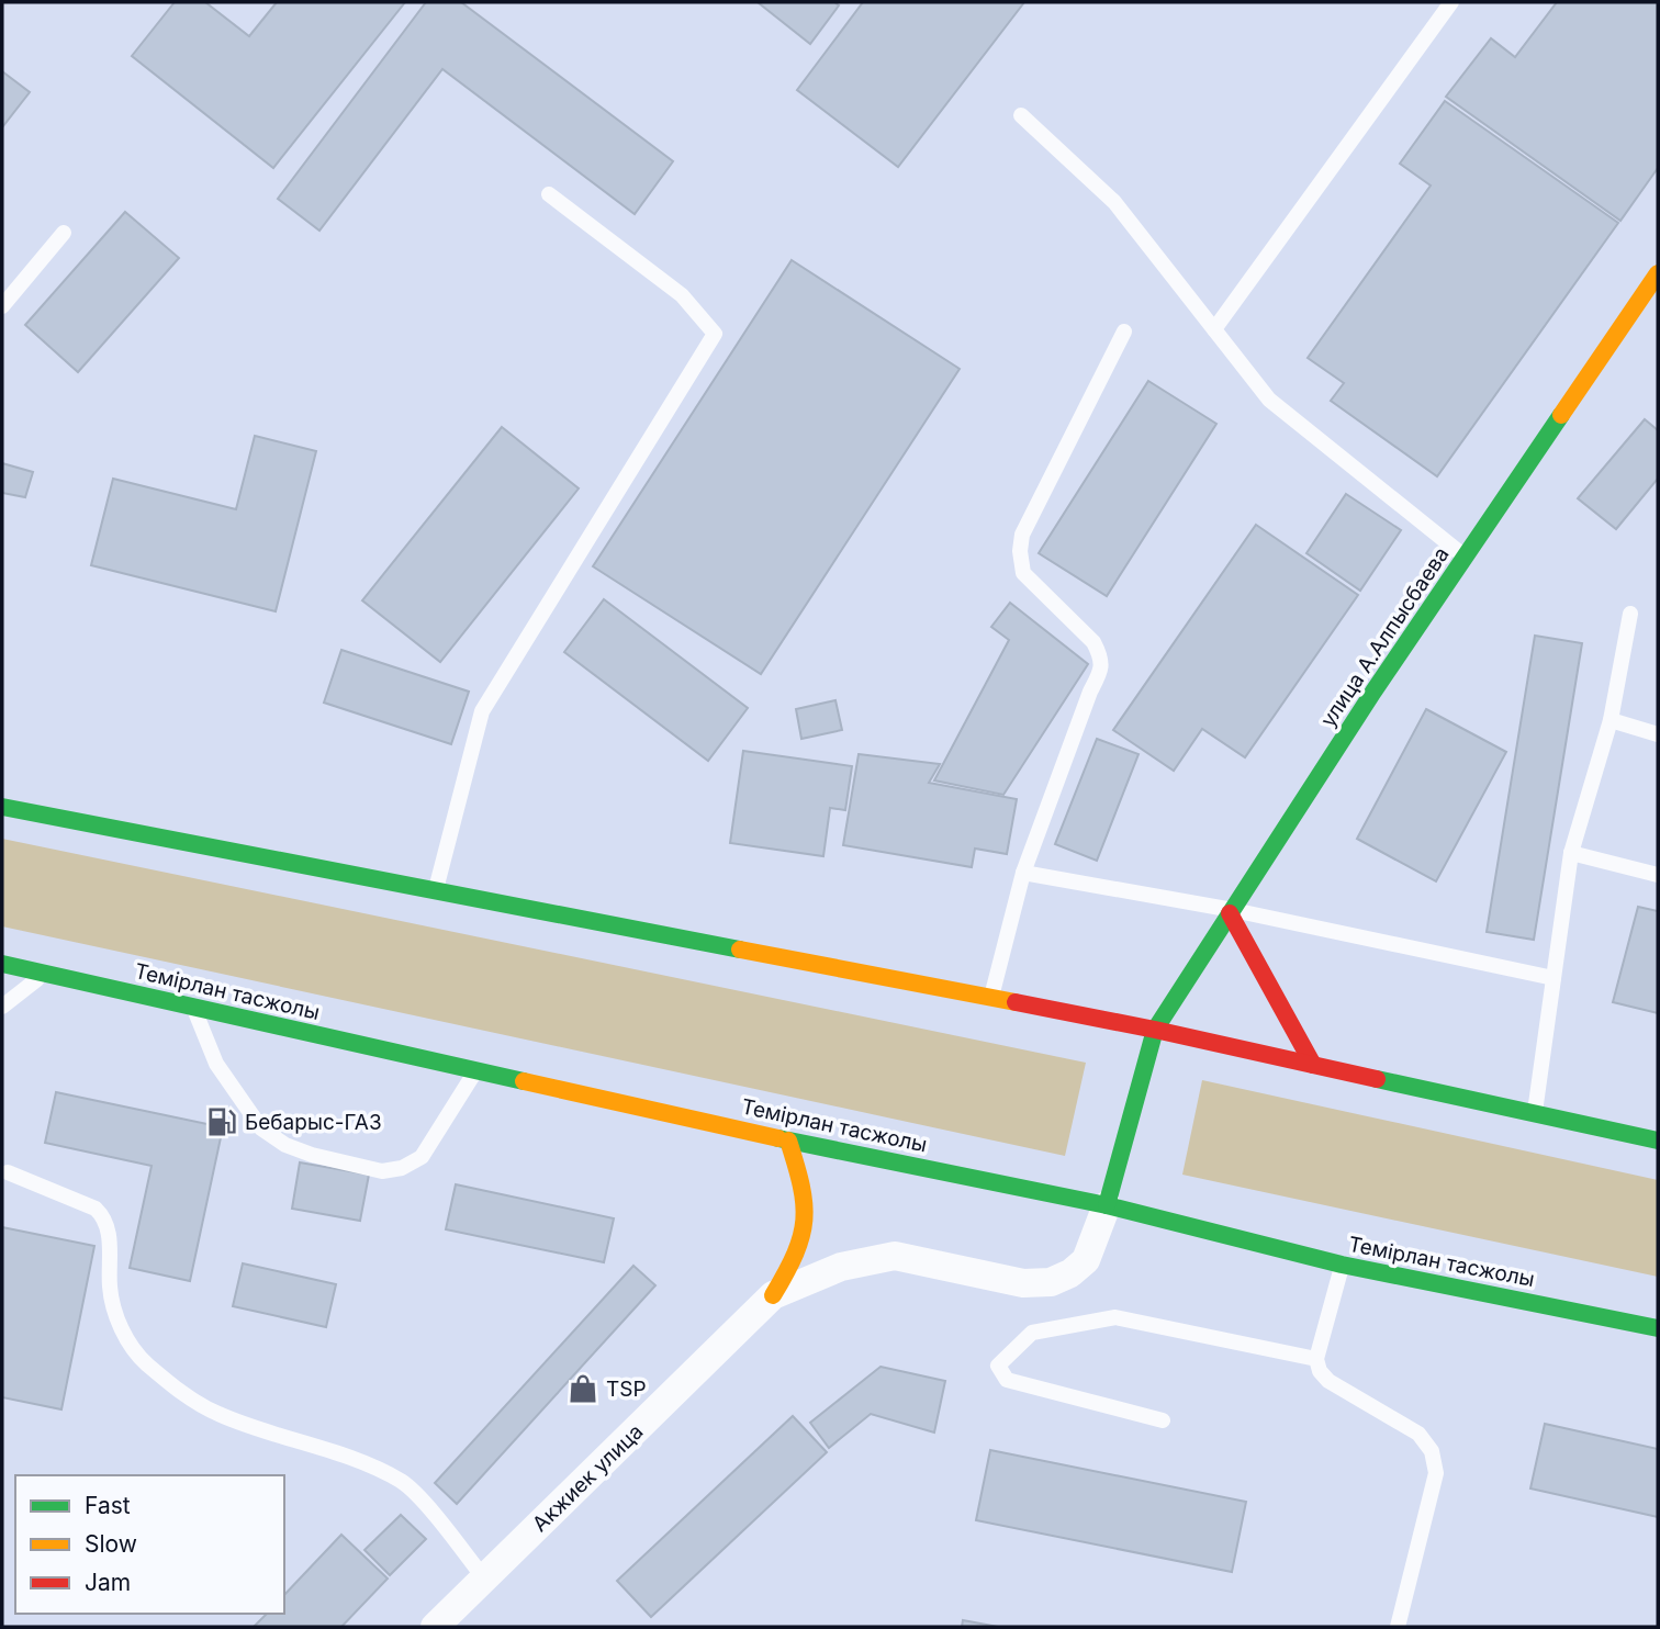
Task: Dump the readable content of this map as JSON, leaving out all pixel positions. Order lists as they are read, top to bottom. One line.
{"streets":{"main road":["улица А.Алпысбаева","Темірлан тасжолы"],"street":["Акжиек улица"]},"crossings":[["улица А.Алпысбаева","Темірлан тасжолы"]],"places":{"fuel station":["Бебарыс-ГАЗ"],"shop":["TSP"]},"legend":["Fast","Slow","Jam"]}
